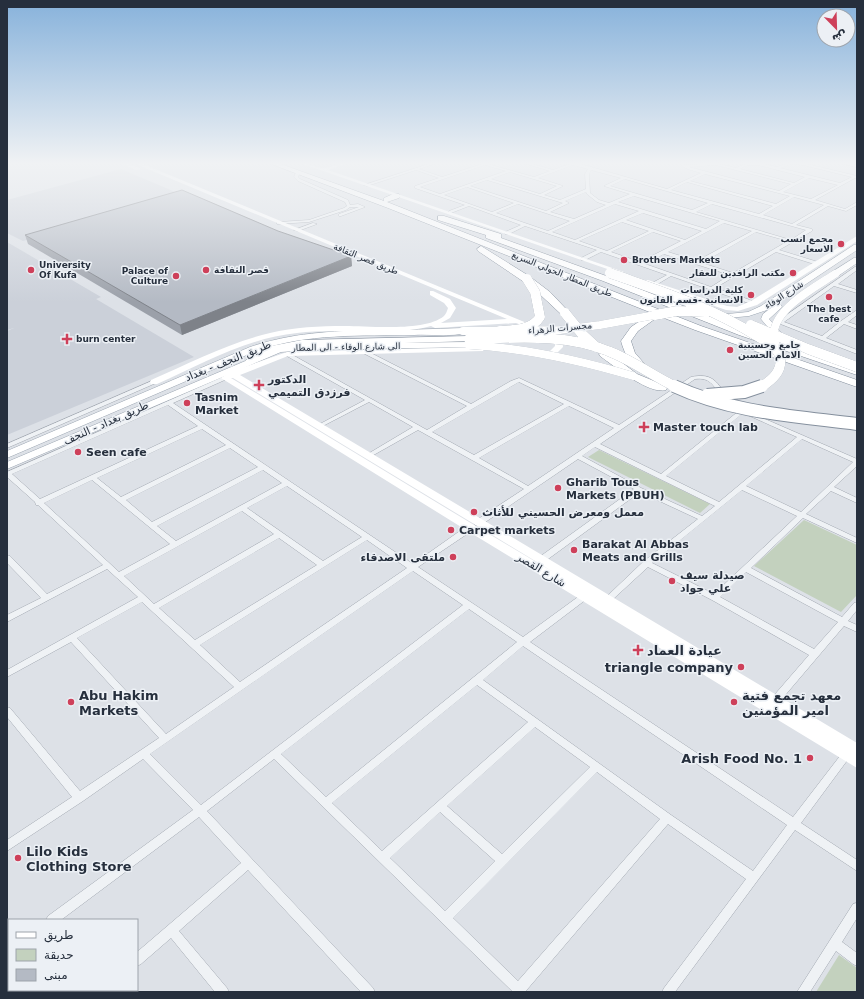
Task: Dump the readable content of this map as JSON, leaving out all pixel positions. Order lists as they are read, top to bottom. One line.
{"streets":{"highway":["طريق المطار الحولي السريع"],"main road":["شارع الوفاء","مجسرات الزهراء","طريق النجف - بغداد","طريق بغداد - النجف"],"street":["طريق قصر الثقافة","شارع القصر"]},"crossings":[["طريق المطار الحولي السريع","شارع الوفاء"],["مجسرات الزهراء","طريق النجف - بغداد"]],"places":{"other":["مجمع انسب الاسعار","Brothers Markets","University Of Kufa","قصر الثقافة","مكتب الرافدين للعقار","Palace of Culture","كلية الدراسات الانسانية -قسم القانون","The best cafe","جامع وحسينية الامام الحسين","Tasnim Market","Seen cafe","Gharib Tous Markets (PBUH)","معمل ومعرض الحسيني للأثاث","Carpet markets","Barakat Al Abbas Meats and Grills","ملتقى الاصدقاء","صيدلة سيف علي جواد","triangle company","Abu Hakim Markets","معهد تجمع فتية امير المؤمنين","Arish Food No. 1","Lilo Kids Clothing Store"],"health":["burn center","الدكتور فرزدق التميمي","Master touch lab","عيادة العماد"]},"legend":["طريق","حديقة","مبنى"],"north":"bottom right"}
